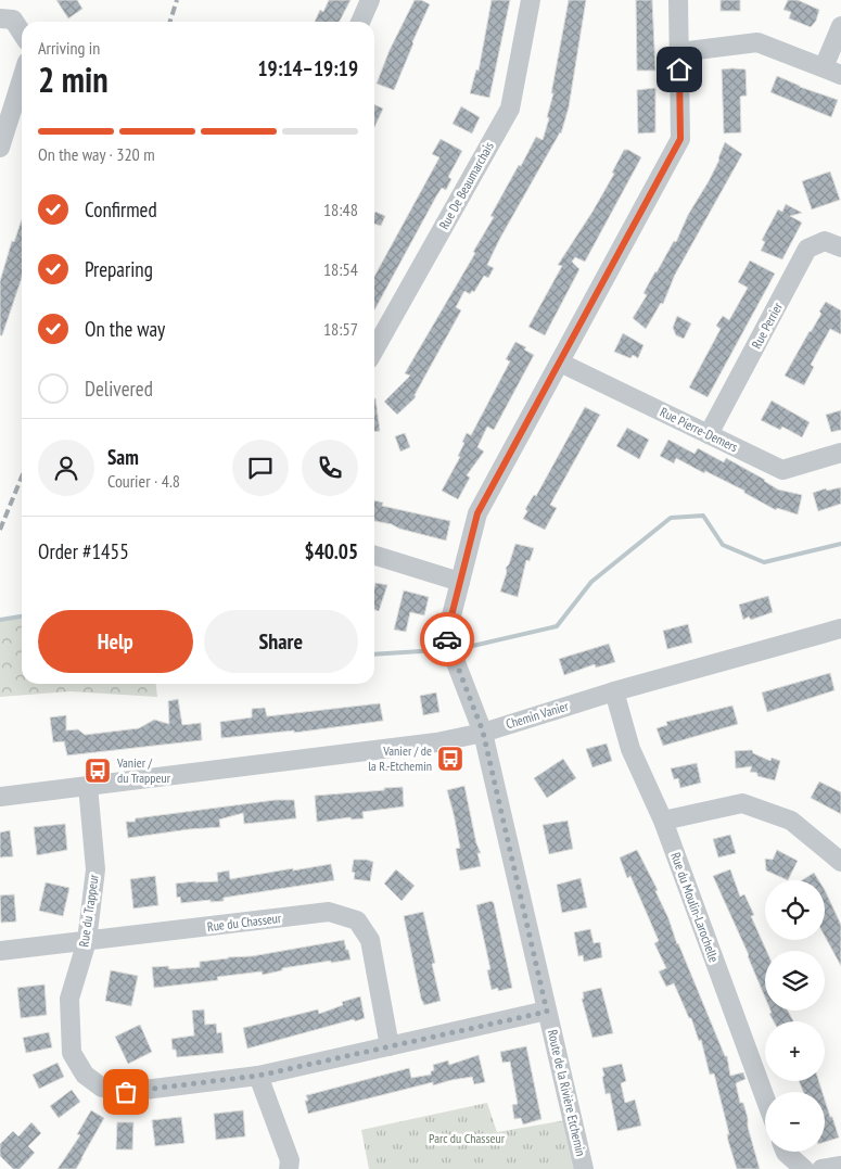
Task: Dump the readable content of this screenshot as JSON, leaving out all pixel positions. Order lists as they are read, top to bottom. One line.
{"streets":{"street":["Rue De Beaumarchais","Rue Perrier","Rue Pierre-Demers","Chemin Vanier","Rue du Moulin-Larochelle","Rue du Trappeur","Rue du Chasseur","Route de la Rivière Etchemin"]},"crossings":[["Rue Perrier","Rue Pierre-Demers"],["Rue Pierre-Demers","Route de la Rivière Etchemin"],["Chemin Vanier","Rue du Moulin-Larochelle"],["Chemin Vanier","Rue du Trappeur"],["Chemin Vanier","Route de la Rivière Etchemin"],["Rue du Trappeur","Rue du Chasseur"],["Rue du Trappeur","Route de la Rivière Etchemin"]],"parks":["Parc du Chasseur"],"places":{"bus stop":["Vanier / de la R.-Etchemin","Vanier / du Trappeur"]},"page":{"heading":["2 min","Arriving in","19:14–19:19"],"panel":["Sam","Courier · 4.8","Order #1455","$40.05"],"bar":"On the way · 320 m","list":[["Confirmed","18:48"],["Preparing","18:54"],["On the way","18:57"],"Delivered"],"buttons":["Help","Share"],"map_buttons":["+","−"]}}
